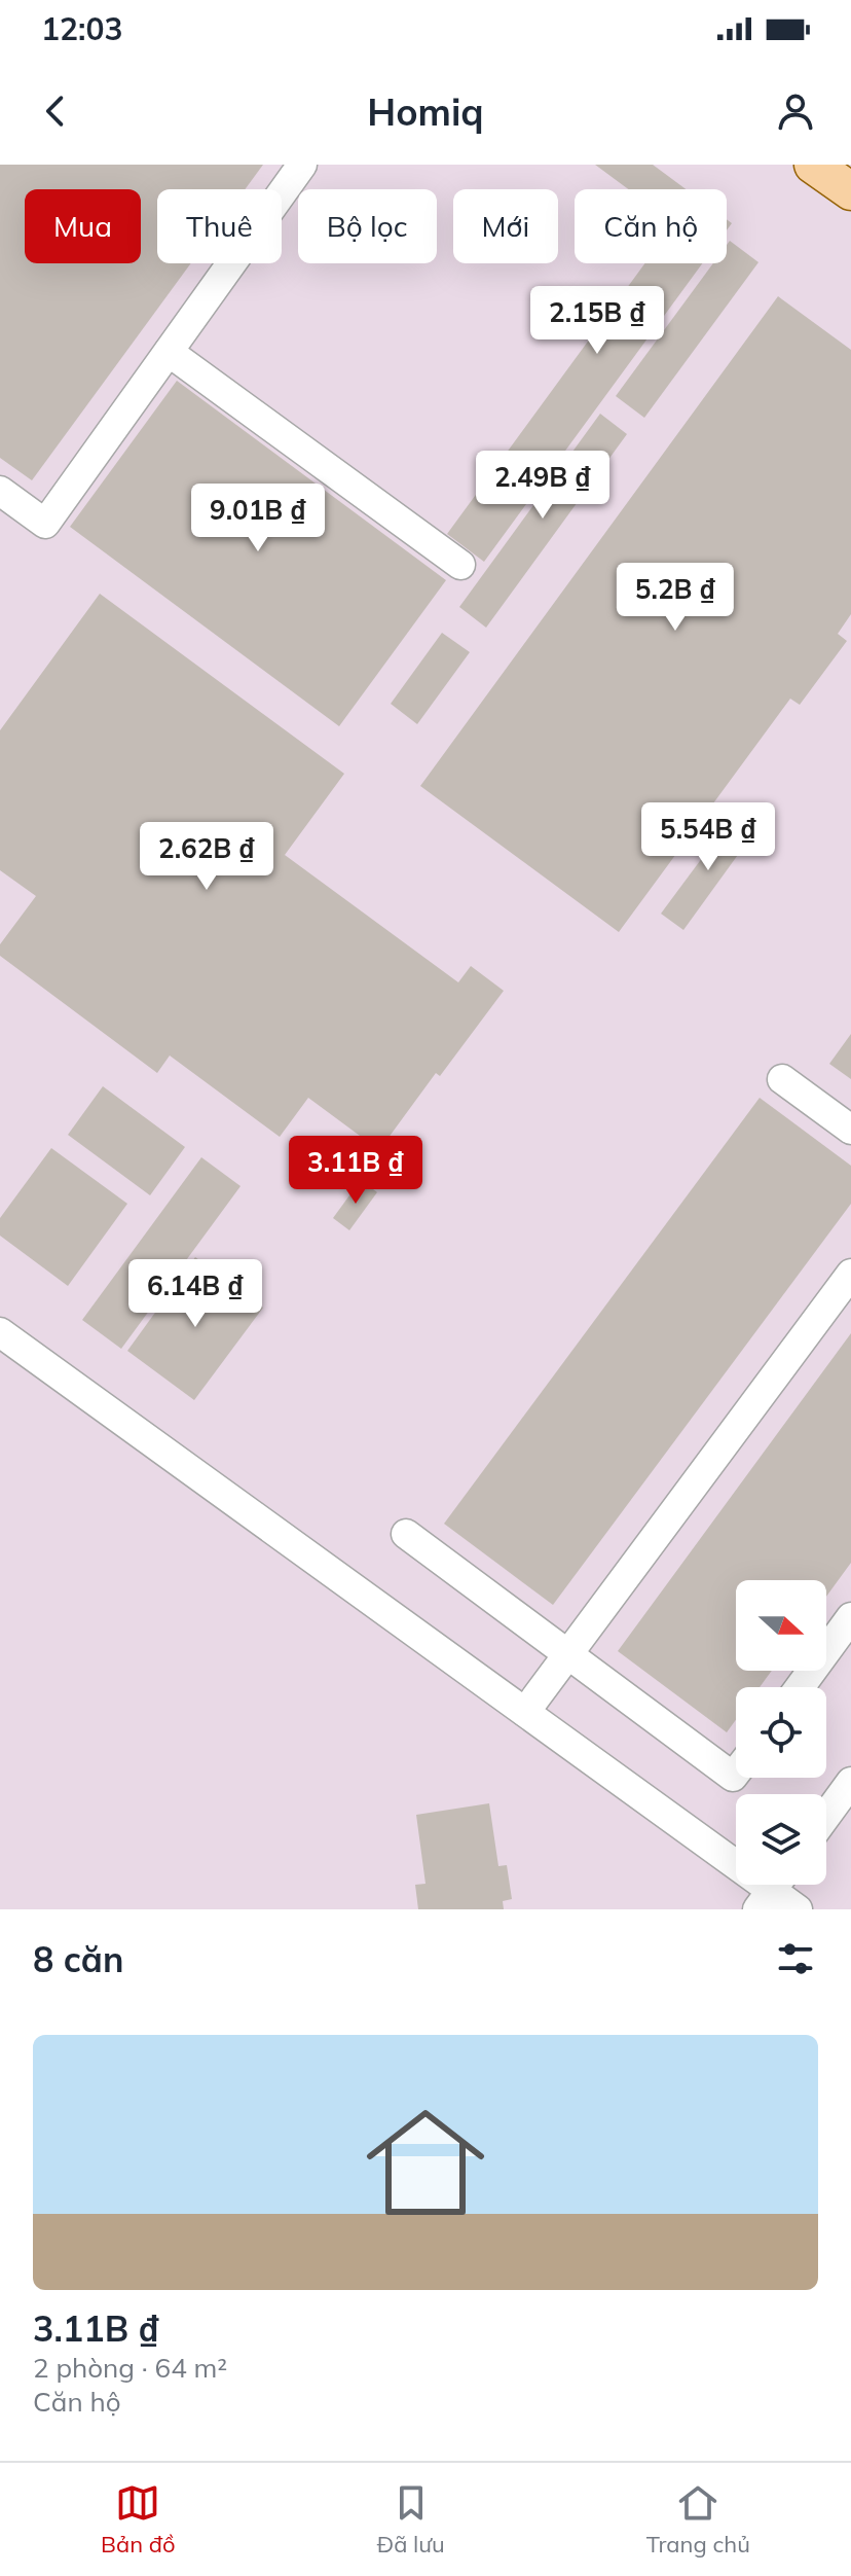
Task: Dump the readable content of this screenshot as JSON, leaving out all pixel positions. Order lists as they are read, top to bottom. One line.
{"north":"right","page":{"status":"12:03","header":"Homiq","chip":["Mua","Thuê","Bộ lọc","Mới","Căn hộ"],"price":["2.15B ₫","2.49B ₫","9.01B ₫","5.2B ₫","5.54B ₫","2.62B ₫","3.11B ₫","6.14B ₫"],"heading":"8 căn","list":[{"name":"3.11B ₫","note":"2 phòng · 64 m² · Căn hộ"}],"tabs":["Bản đồ","Đã lưu","Trang chủ"]}}
